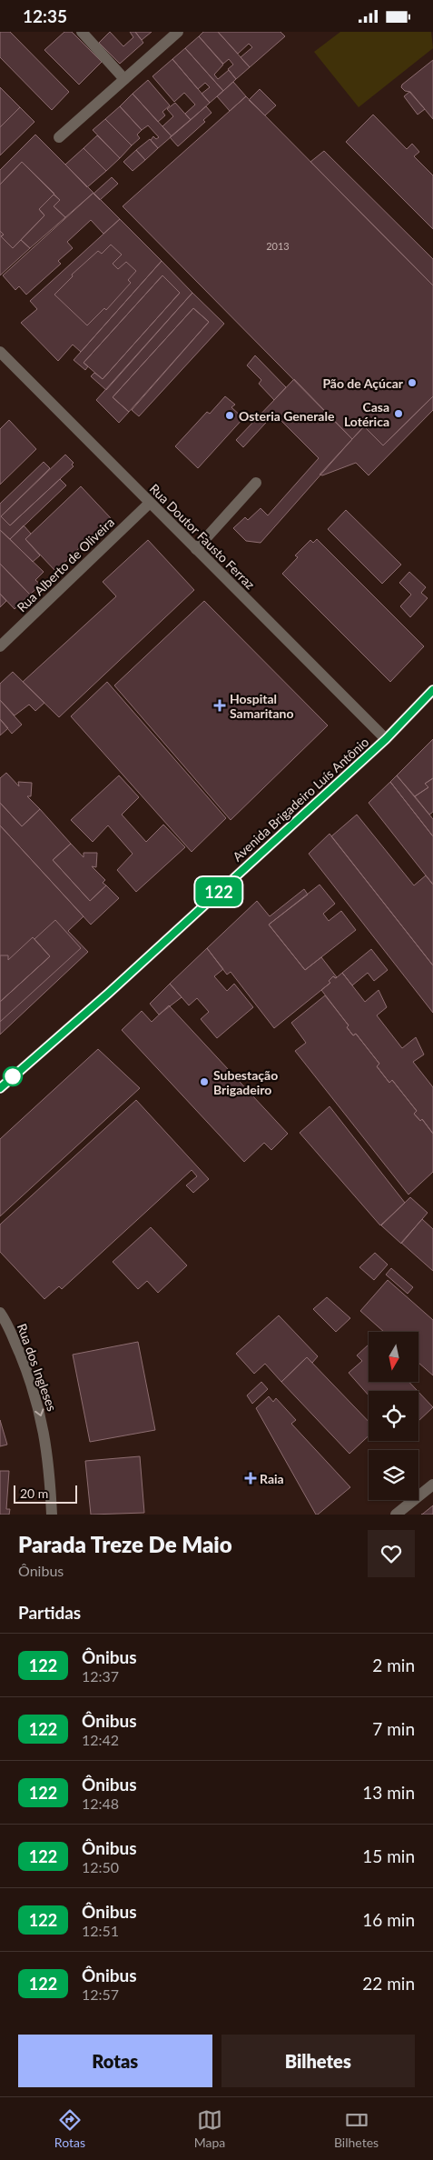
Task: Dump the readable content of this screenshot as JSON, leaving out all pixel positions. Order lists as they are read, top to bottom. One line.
{"streets":{"main road":["Avenida Brigadeiro Luís Antônio"],"street":["Rua Doutor Fausto Ferraz","Rua Alberto de Oliveira","Rua dos Ingleses"]},"crossings":[["Rua Doutor Fausto Ferraz","Rua Alberto de Oliveira"],["Rua Doutor Fausto Ferraz","Avenida Brigadeiro Luís Antônio"]],"one_way":["Rua dos Ingleses"],"places":{"other":["Pão de Açúcar","Casa Lotérica","Osteria Generale","Subestação Brigadeiro"],"health":["Hospital Samaritano","Raia"]},"lines":["bus line 122"],"house_numbers":["2013"],"scale_bar":"20 m","north":"bottom","page":{"status":"12:35","on_map":"122","scale":"20 m","heading":[["Parada Treze De Maio","Ônibus"],"Partidas"],"list":[{"mark":"122","name":"Ônibus","note":"12:37","value":"2 min"},{"mark":"122","name":"Ônibus","note":"12:42","value":"7 min"},{"mark":"122","name":"Ônibus","note":"12:48","value":"13 min"},{"mark":"122","name":"Ônibus","note":"12:50","value":"15 min"},{"mark":"122","name":"Ônibus","note":"12:51","value":"16 min"},{"mark":"122","name":"Ônibus","note":"12:57","value":"22 min"}],"buttons":["Rotas","Bilhetes"],"tabs":["Rotas","Mapa","Bilhetes"]}}
